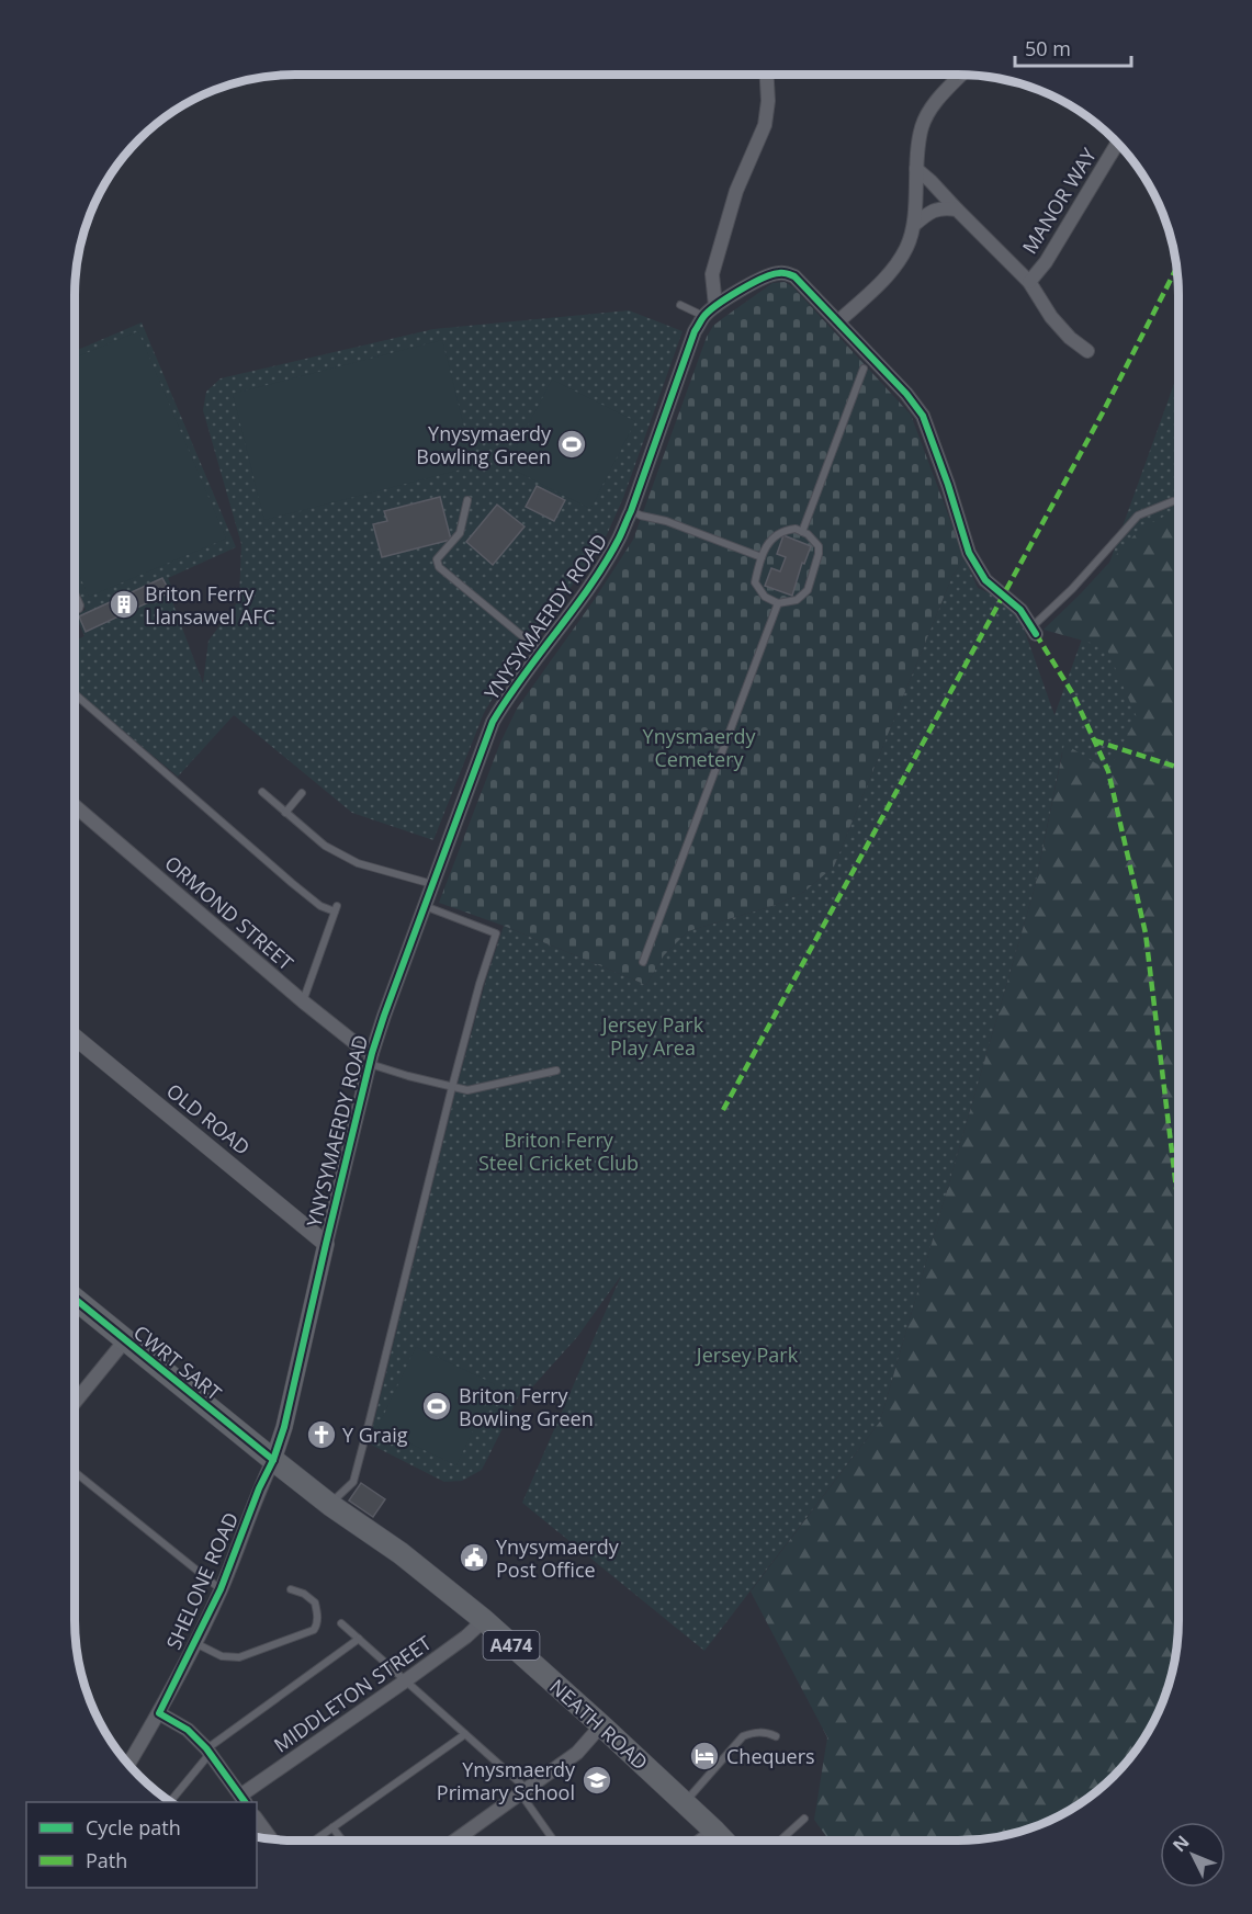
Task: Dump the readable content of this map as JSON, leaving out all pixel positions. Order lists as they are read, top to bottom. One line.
{"streets":{"main road":["CWRT SART","A474","NEATH ROAD"],"street":["MANOR WAY","YNYSYMAERDY ROAD","ORMOND STREET","OLD ROAD","SHELONE ROAD","MIDDLETON STREET"]},"crossings":[["YNYSYMAERDY ROAD","ORMOND STREET"],["YNYSYMAERDY ROAD","OLD ROAD"],["YNYSYMAERDY ROAD","CWRT SART"],["YNYSYMAERDY ROAD","SHELONE ROAD"],["YNYSYMAERDY ROAD","NEATH ROAD"],["CWRT SART","SHELONE ROAD"],["CWRT SART","NEATH ROAD"],["SHELONE ROAD","NEATH ROAD"],["MIDDLETON STREET","NEATH ROAD"]],"parks":["Ynysmaerdy Cemetery","Jersey Park Play Area","Briton Ferry Steel Cricket Club","Jersey Park"],"places":{"sports":["Ynysymaerdy Bowling Green","Briton Ferry Bowling Green"],"building":["Briton Ferry Llansawel AFC"],"church":["Y Graig"],"public building":["Ynysymaerdy Post Office"],"hotel":["Chequers"],"school or university":["Ynysmaerdy Primary School"]},"legend":["Cycle path","Path"],"scale_bar":"50 m","north":"top left"}
